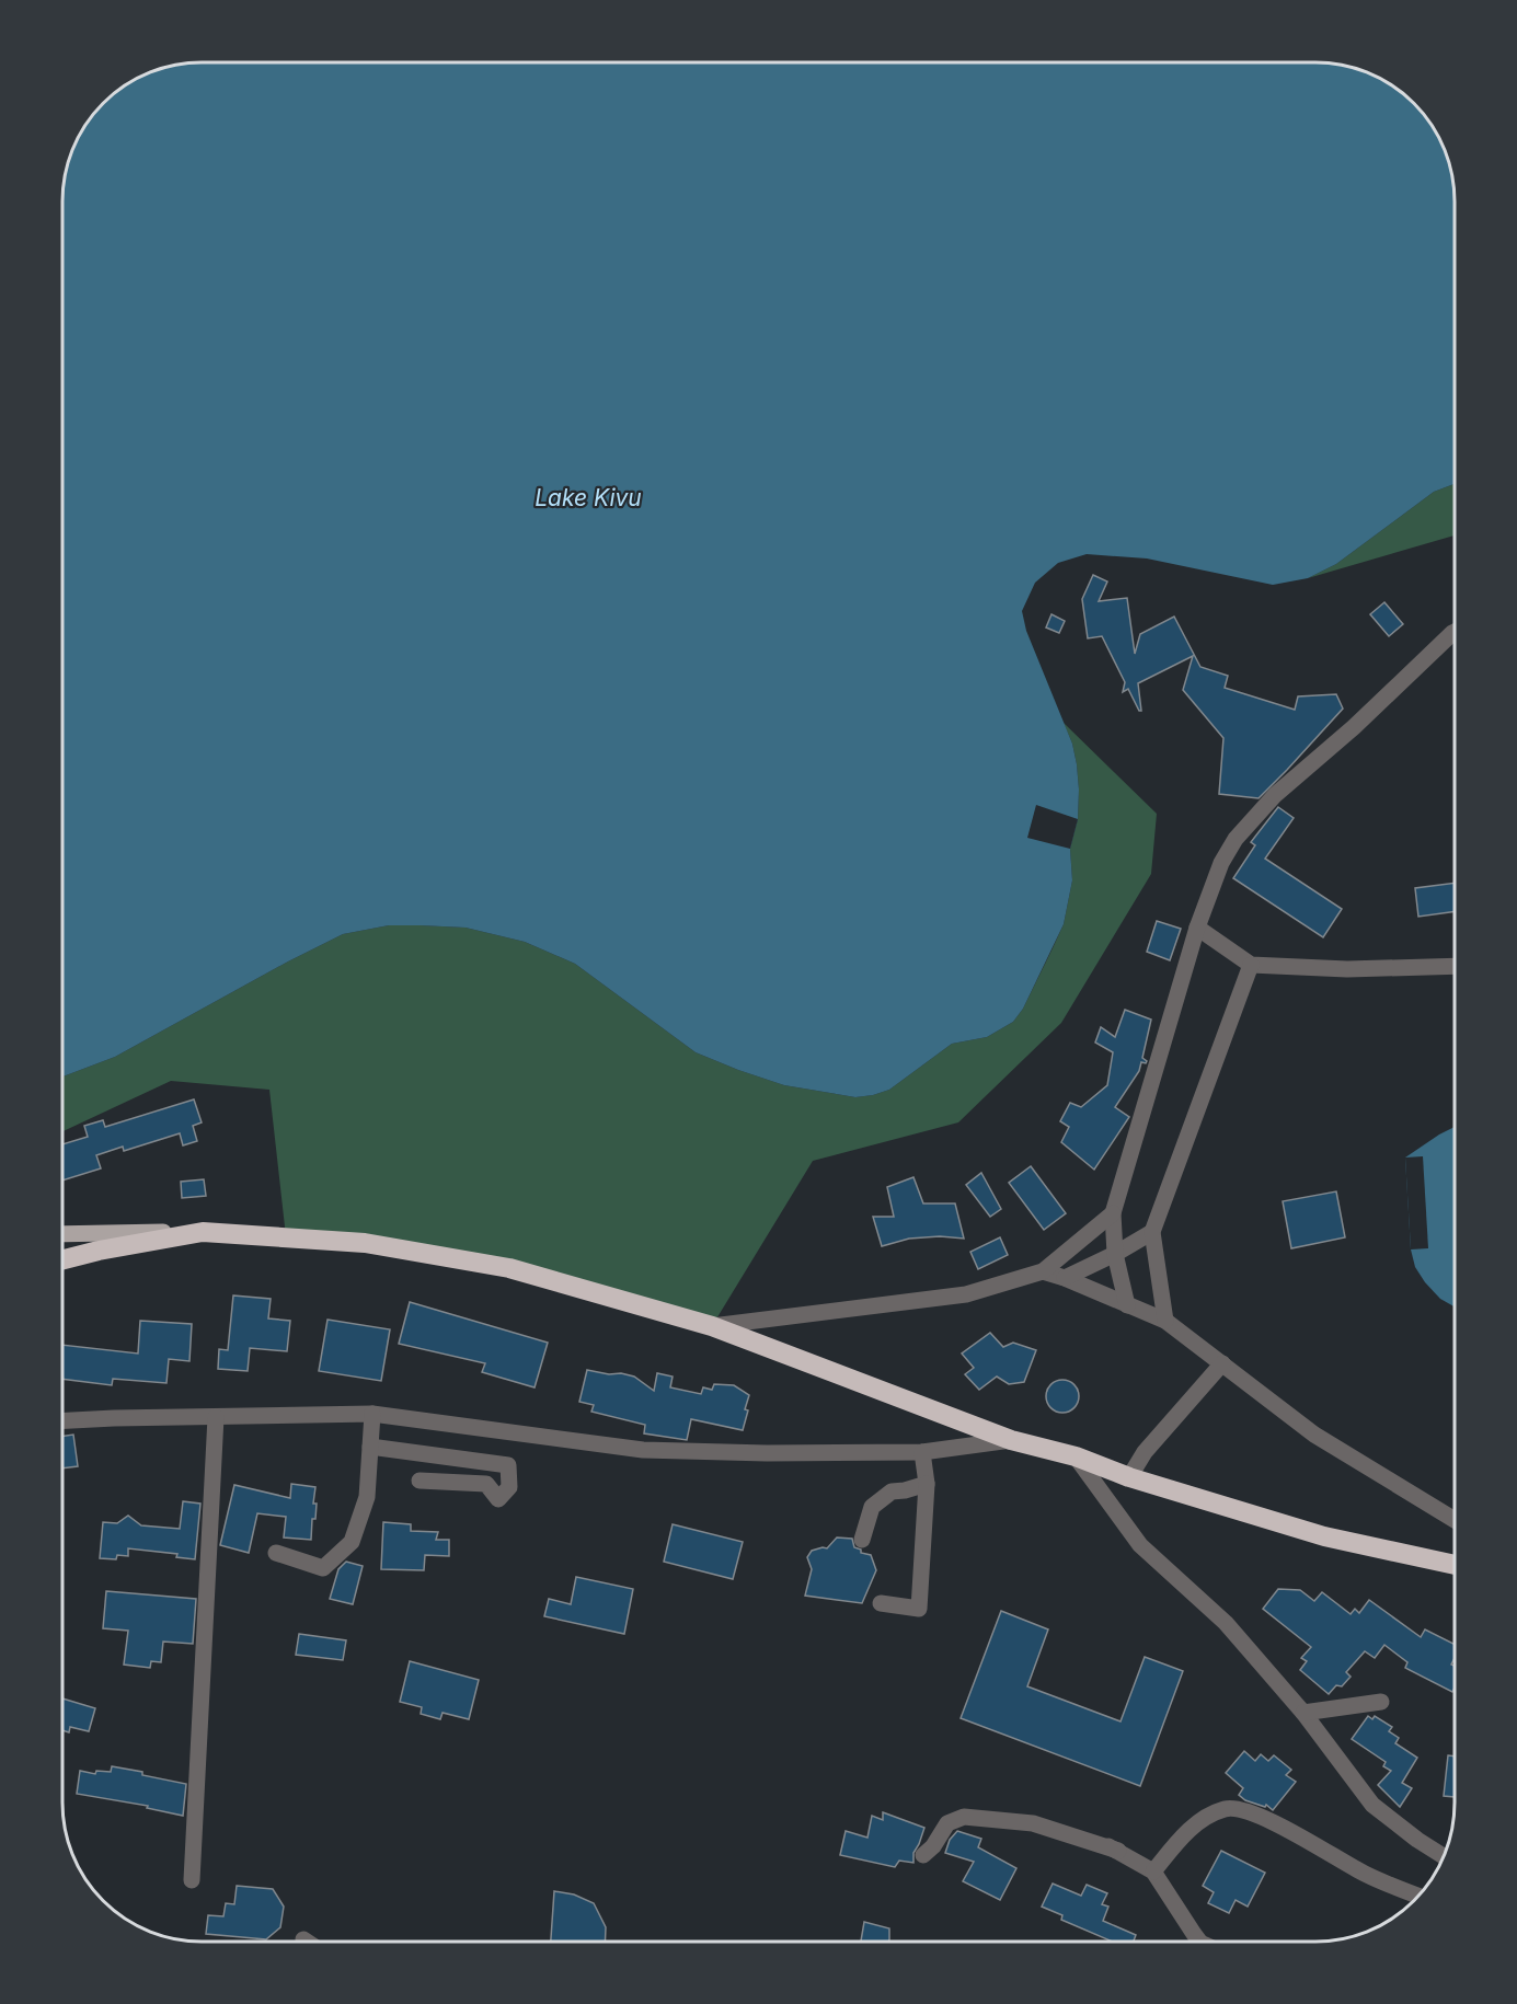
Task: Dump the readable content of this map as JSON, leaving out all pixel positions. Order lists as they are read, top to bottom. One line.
{"water":["Lake Kivu"]}
